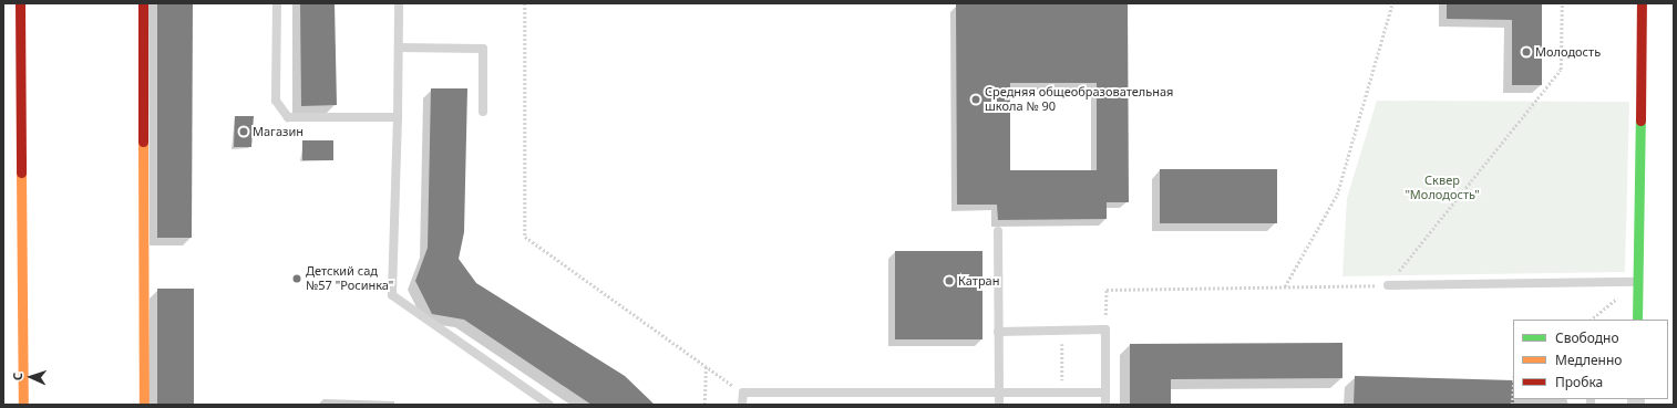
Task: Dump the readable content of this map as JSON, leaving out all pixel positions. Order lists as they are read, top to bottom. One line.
{"parks":["Сквер \"Молодость\""],"places":["Молодость","Средняя общеобразовательная школа № 90","Магазин","Детский сад №57 \"Росинка\"","Катран"],"legend":["Свободно","Медленно","Пробка"],"north":"left"}
